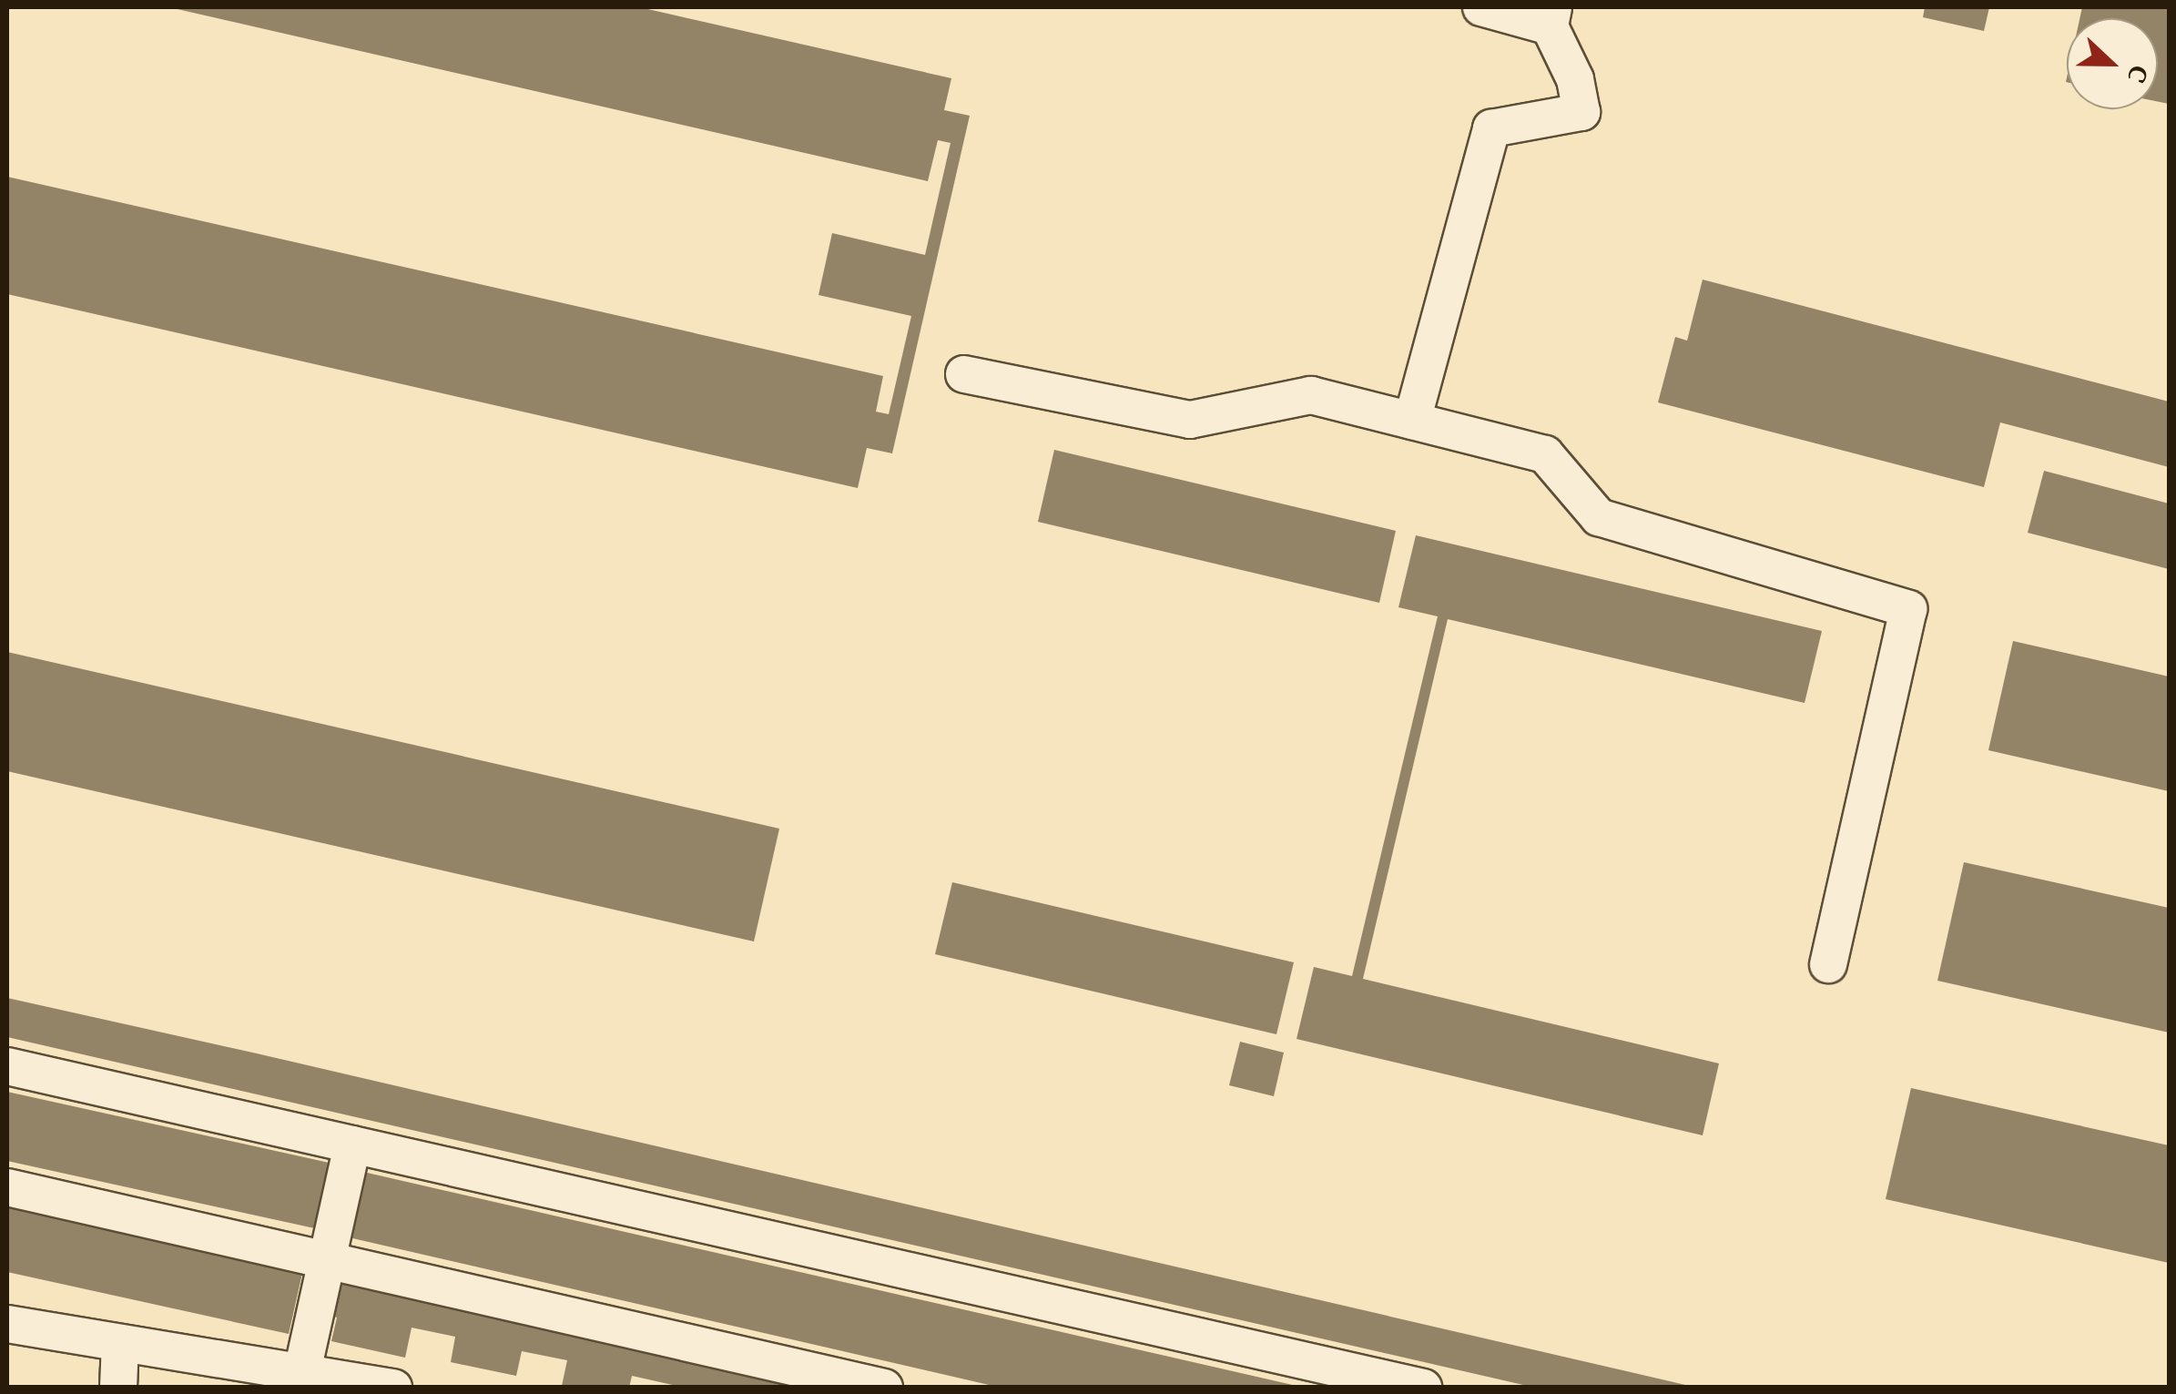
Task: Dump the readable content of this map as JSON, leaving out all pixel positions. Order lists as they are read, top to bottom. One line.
{"north":"right"}
